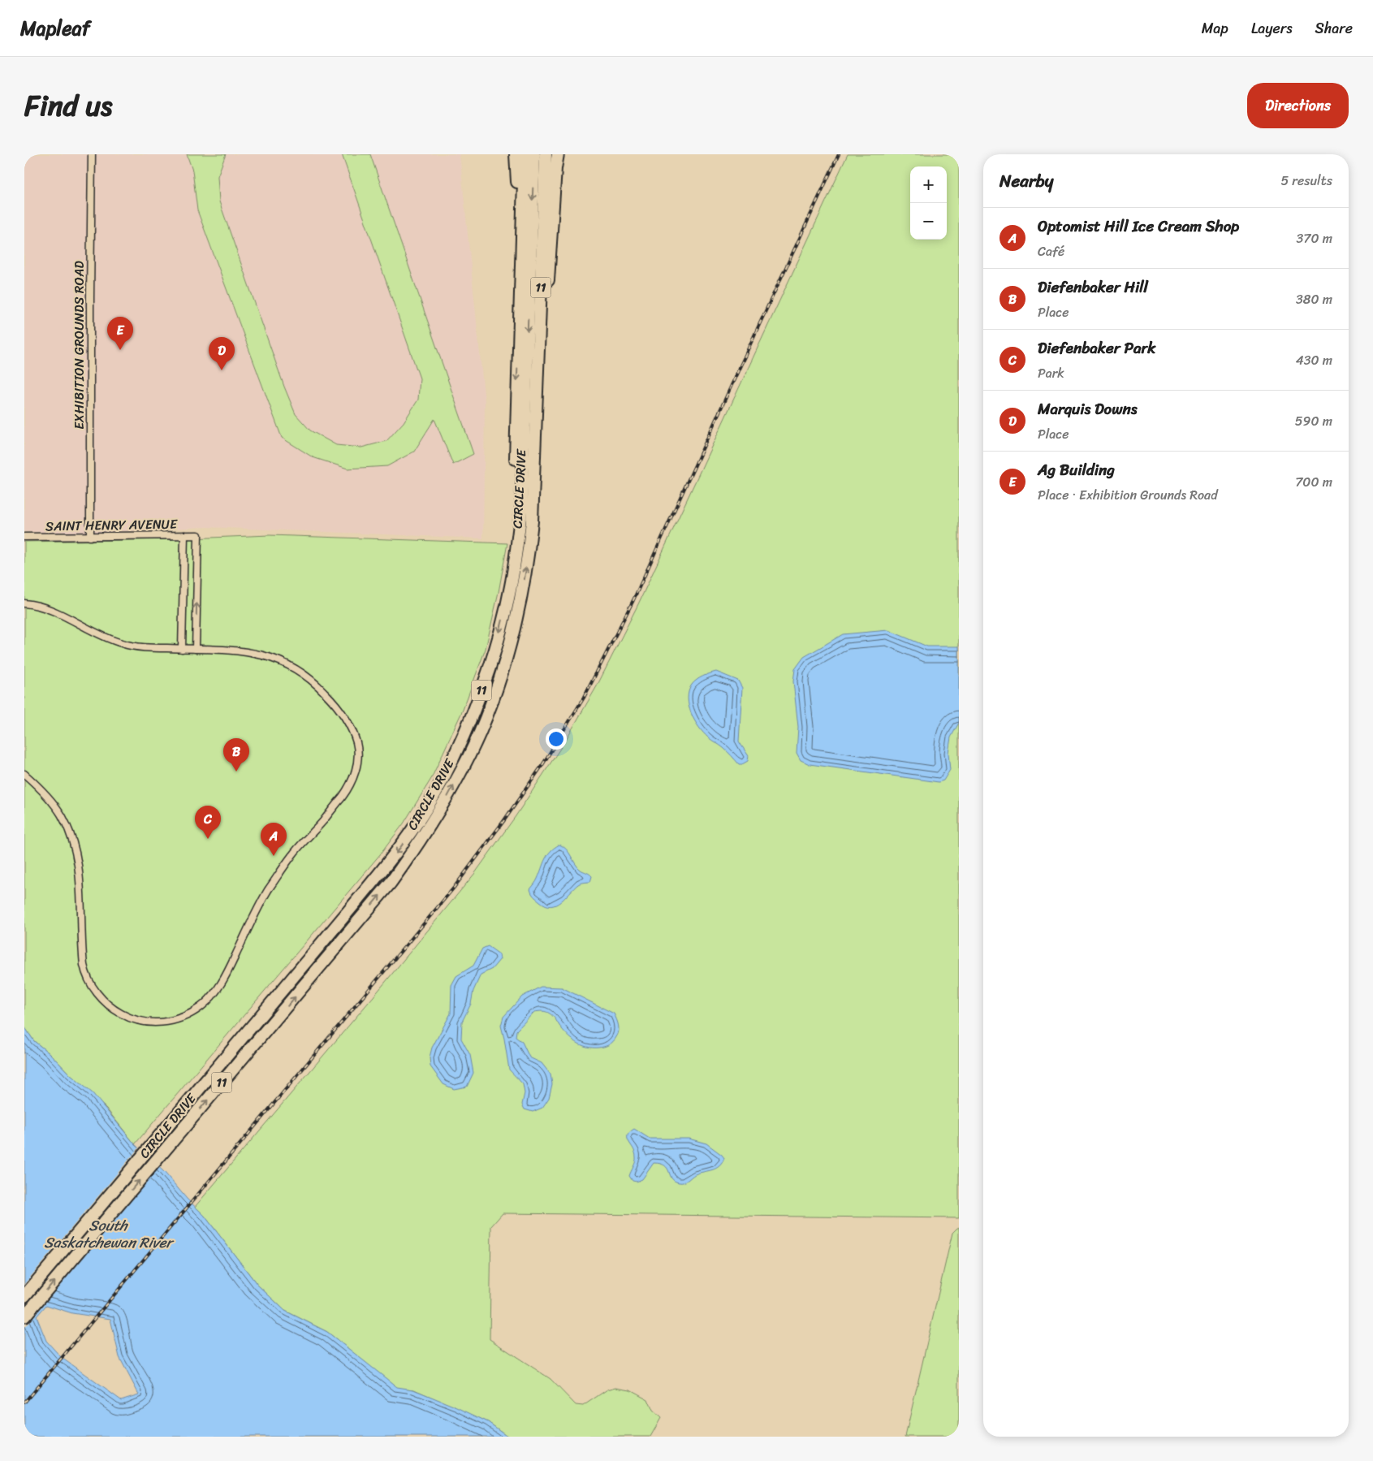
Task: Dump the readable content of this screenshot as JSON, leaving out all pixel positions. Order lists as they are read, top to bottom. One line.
{"streets":{"highway":["11","CIRCLE DRIVE"],"street":["EXHIBITION GROUNDS ROAD","SAINT HENRY AVENUE"]},"crossings":[["EXHIBITION GROUNDS ROAD","SAINT HENRY AVENUE"]],"water":["South Saskatchewan River"],"page":{"header":"Mapleaf","nav":["Map","Layers","Share"],"title":"Find us","buttons":"Directions","heading":["Nearby","5 results"],"map_buttons":["+","−"],"list":[{"mark":"A","name":"Optomist Hill Ice Cream Shop","note":"Café","value":"370 m"},{"mark":"B","name":"Diefenbaker Hill","note":"Place","value":"380 m"},{"mark":"C","name":"Diefenbaker Park","note":"Park","value":"430 m"},{"mark":"D","name":"Marquis Downs","note":"Place","value":"590 m"},{"mark":"E","name":"Ag Building","note":"Place · Exhibition Grounds Road","value":"700 m"}],"pins":["E","D","B","C","A"]}}
